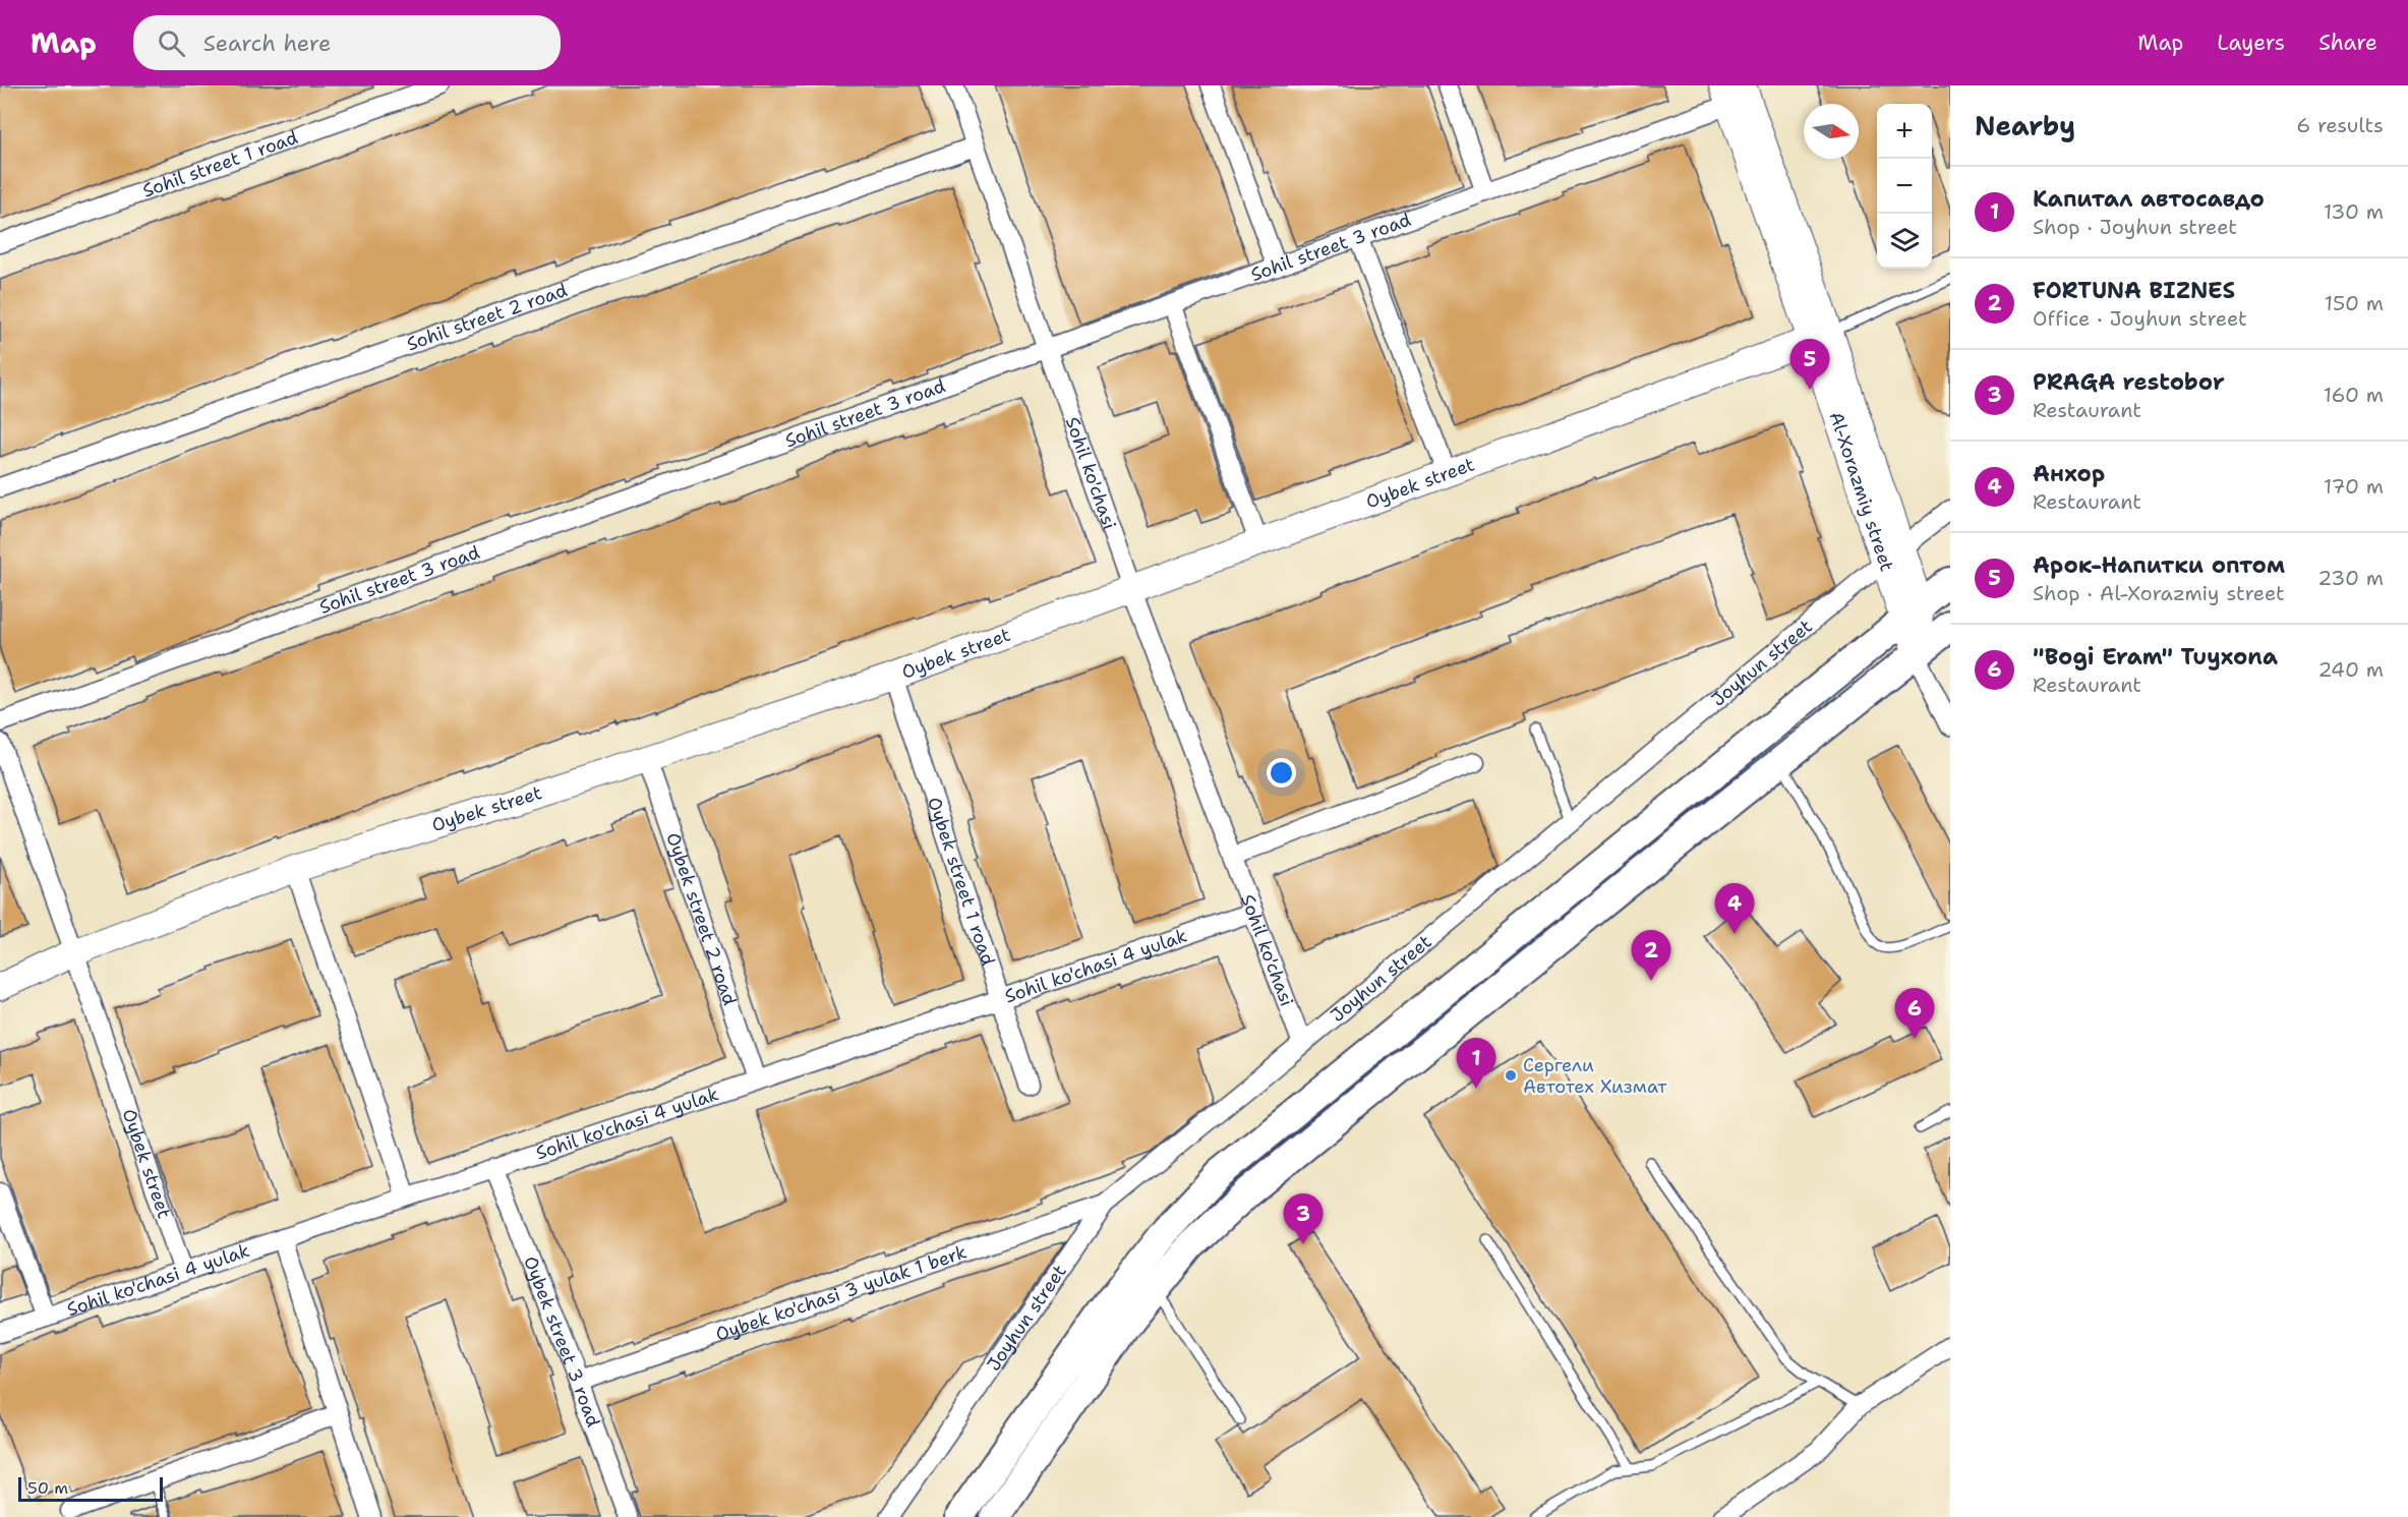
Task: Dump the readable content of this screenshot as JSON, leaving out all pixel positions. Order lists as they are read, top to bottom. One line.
{"streets":{"street":["Sohil street 1 road","Sohil street 3 road","Sohil street 2 road","Sohil ko'chasi","Oybek street","Al-Xorazmiy street","Joyhun street","Oybek street 1 road","Oybek street 2 road","Sohil ko'chasi 4 yulak","Oybek ko'chasi 3 yulak 1 berk","Oybek street 3 road"]},"crossings":[["Sohil street 3 road","Sohil ko'chasi"],["Sohil street 3 road","Al-Xorazmiy street"],["Sohil street 2 road","Sohil ko'chasi"],["Sohil ko'chasi","Oybek street"],["Sohil ko'chasi","Joyhun street"],["Sohil ko'chasi","Sohil ko'chasi 4 yulak"],["Oybek street","Al-Xorazmiy street"],["Oybek street","Oybek street 1 road"],["Oybek street","Oybek street 2 road"],["Oybek street","Sohil ko'chasi 4 yulak"],["Al-Xorazmiy street","Joyhun street"],["Joyhun street","Oybek ko'chasi 3 yulak 1 berk"],["Oybek street 1 road","Sohil ko'chasi 4 yulak"],["Oybek street 2 road","Sohil ko'chasi 4 yulak"],["Sohil ko'chasi 4 yulak","Oybek street 3 road"],["Oybek ko'chasi 3 yulak 1 berk","Oybek street 3 road"]],"places":["Сергели Автотех Хизмат"],"scale_bar":"50 m","north":"right","page":{"header":"Map","search":"Search here","nav":["Map","Layers","Share"],"heading":["Nearby","6 results"],"map_buttons":["+","−"],"list":[{"mark":"1","name":"Капитал автосавдо","note":"Shop · Joyhun street","value":"130 m"},{"mark":"2","name":"FORTUNA BIZNES","note":"Office · Joyhun street","value":"150 m"},{"mark":"3","name":"PRAGA restobor","note":"Restaurant","value":"160 m"},{"mark":"4","name":"Анхор","note":"Restaurant","value":"170 m"},{"mark":"5","name":"Арок-Напитки оптом","note":"Shop · Al-Xorazmiy street","value":"230 m"},{"mark":"6","name":"\"Bogi Eram\" Tuyxona","note":"Restaurant","value":"240 m"}],"pins":["5","4","2","6","1","3"],"scale":"50 m"}}
